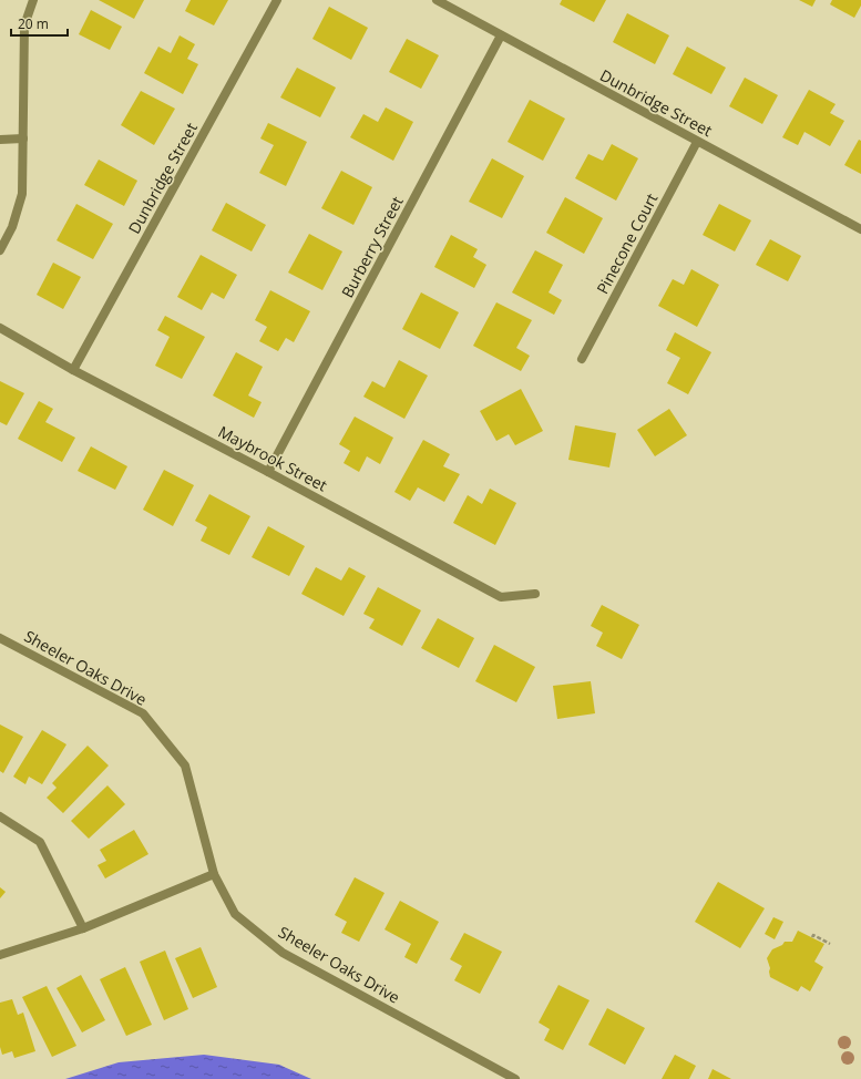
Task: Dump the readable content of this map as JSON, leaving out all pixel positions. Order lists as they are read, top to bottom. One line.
{"streets":{"street":["Dunbridge Street","Pinecone Court","Burberry Street","Maybrook Street","Sheeler Oaks Drive"]},"crossings":[["Dunbridge Street","Pinecone Court"],["Dunbridge Street","Burberry Street"],["Dunbridge Street","Maybrook Street"],["Burberry Street","Maybrook Street"]],"scale_bar":"20 m"}
